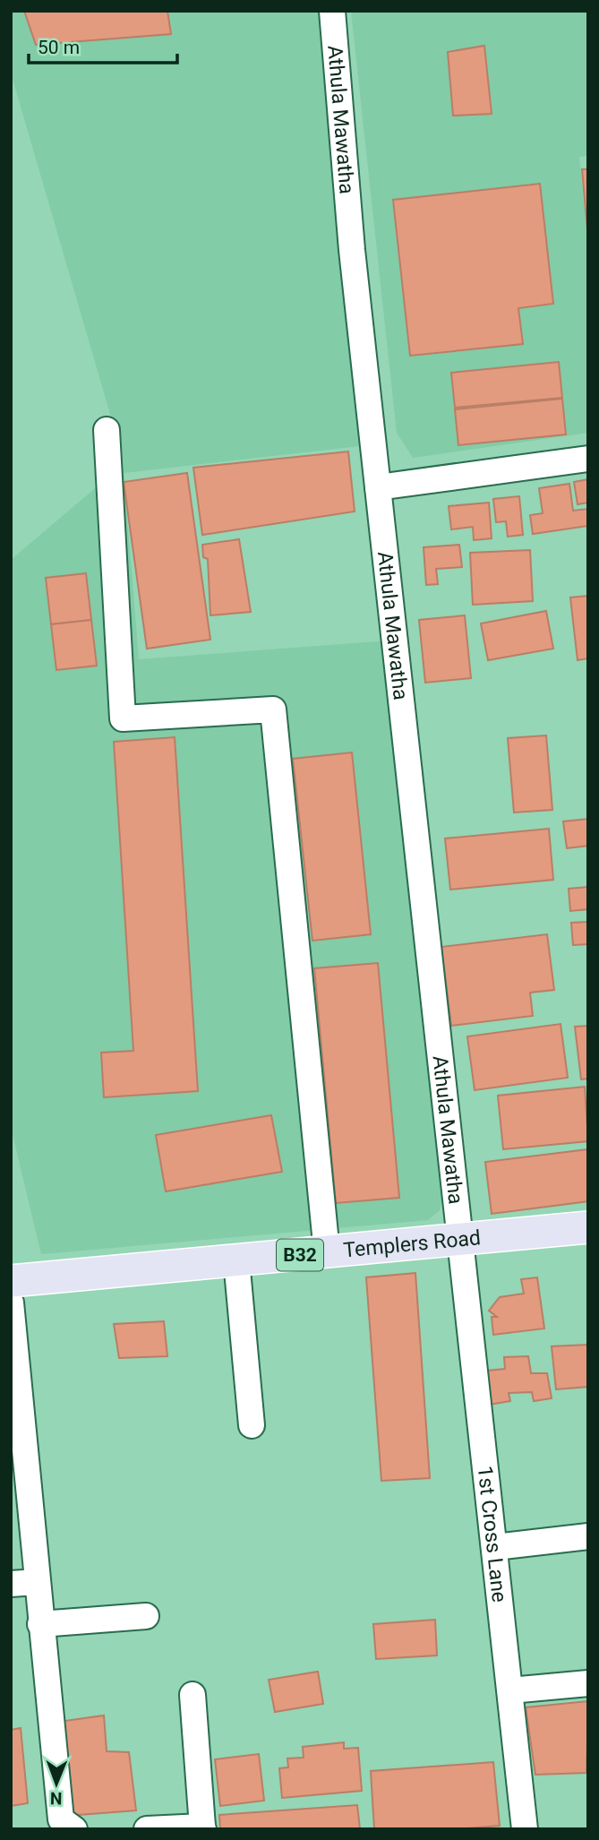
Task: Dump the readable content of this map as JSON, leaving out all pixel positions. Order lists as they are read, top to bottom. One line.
{"streets":{"main road":["Templers Road","B32"],"street":["Athula Mawatha","1st Cross Lane"]},"crossings":[["Athula Mawatha","Templers Road"],["Athula Mawatha","1st Cross Lane"],["Templers Road","1st Cross Lane"]],"scale_bar":"50 m","north":"bottom"}
